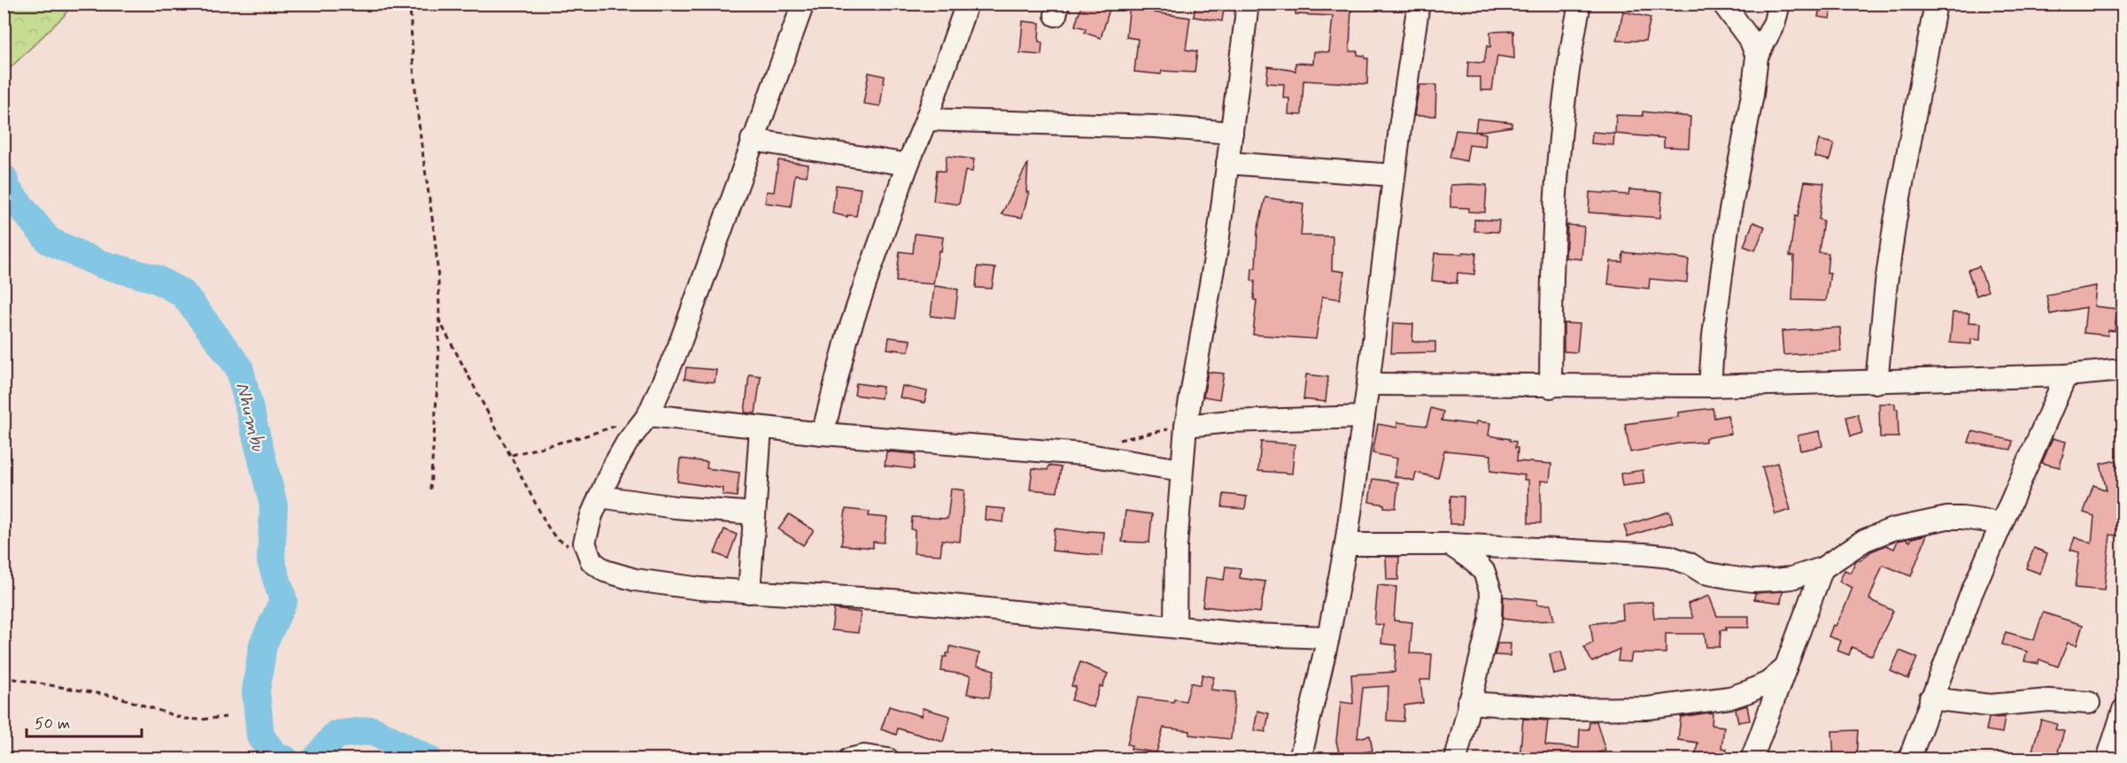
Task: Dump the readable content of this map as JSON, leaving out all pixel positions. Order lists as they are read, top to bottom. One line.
{"water":["Nhumbu"],"scale_bar":"50 m"}
